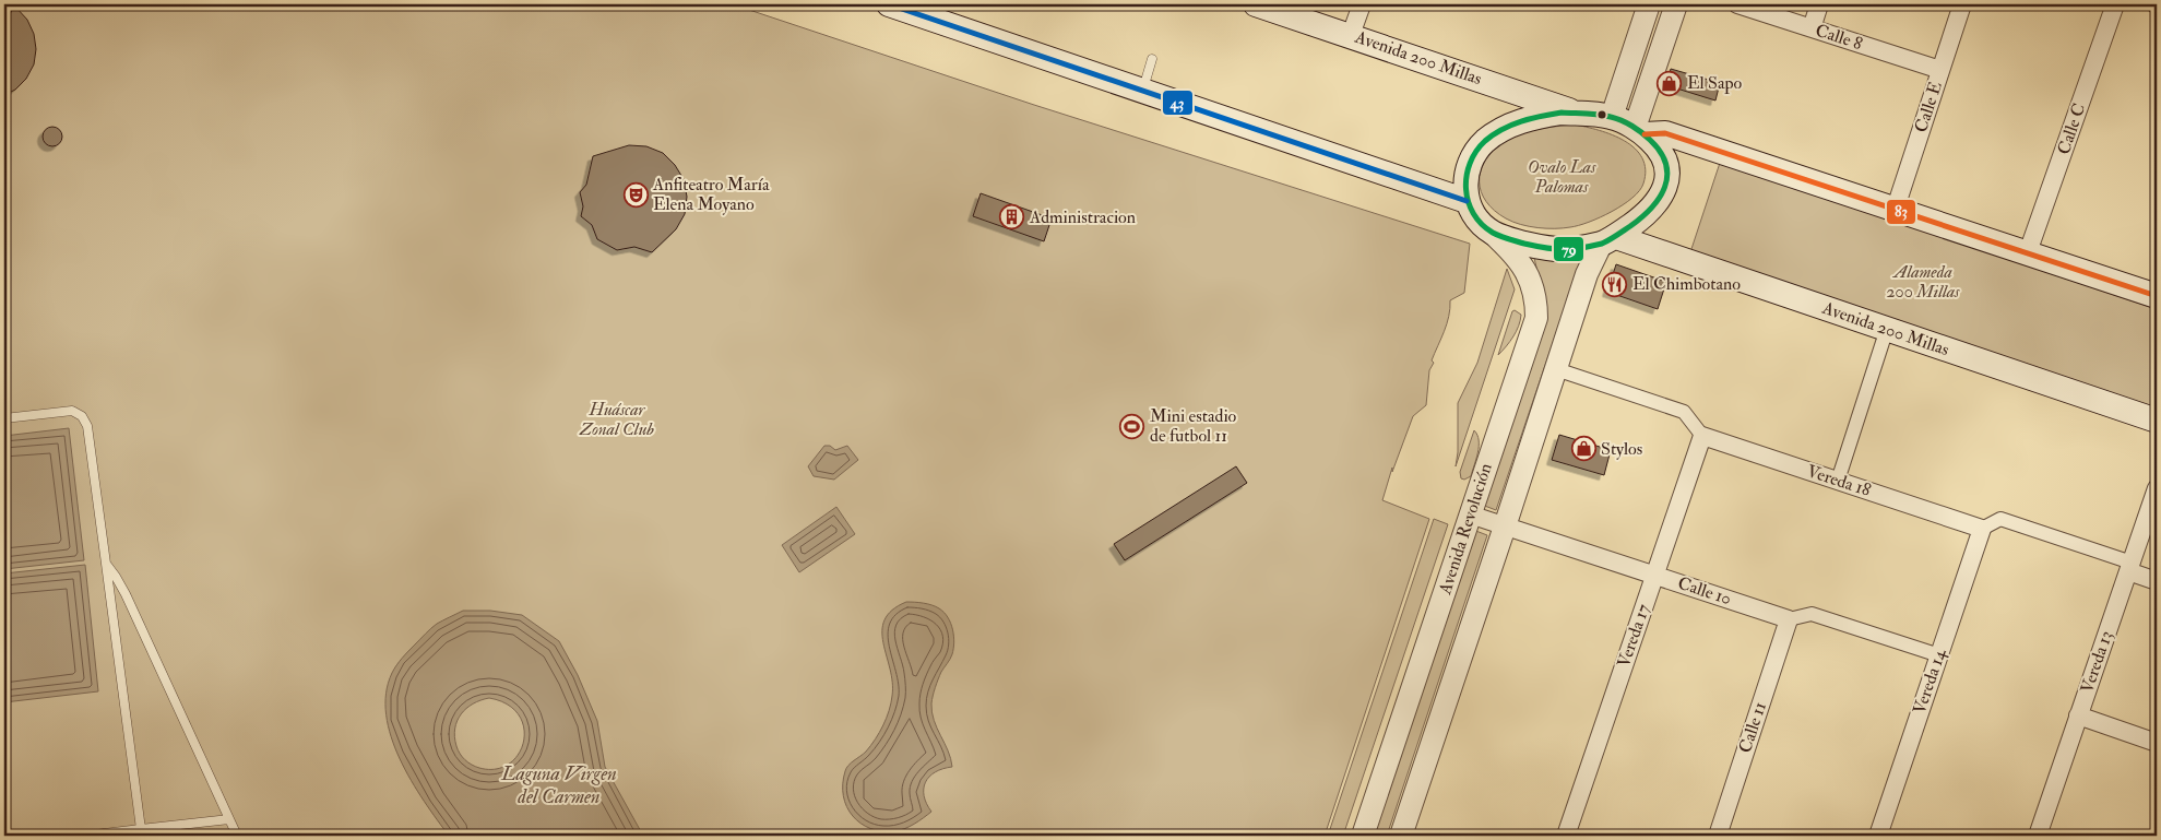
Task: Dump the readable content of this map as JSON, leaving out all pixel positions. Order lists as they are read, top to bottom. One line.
{"streets":{"main road":["Avenida 200 Millas"],"street":["Calle 8","Calle E","Calle C","Vereda 18","Avenida Revolución","Calle 10","Vereda 17","Vereda 13","Vereda 14","Calle 11"]},"crossings":[["Calle 8","Calle E"],["Avenida 200 Millas","Avenida Revolución"],["Vereda 18","Vereda 17"],["Vereda 18","Vereda 14"],["Avenida Revolución","Calle 10"],["Calle 10","Vereda 17"],["Calle 10","Vereda 14"],["Calle 10","Calle 11"]],"water":["Laguna Virgen del Carmen"],"parks":["Ovalo Las Palomas","Alameda 200 Millas","Huáscar Zonal Club"],"places":{"shop":["El Sapo","Stylos"],"theatre":["Anfiteatro María Elena Moyano"],"building":["Administracion"],"restaurant":["El Chimbotano"],"sports":["Mini estadio de futbol 11"]},"lines":["transit line 43","transit line 79","transit line 83"]}
